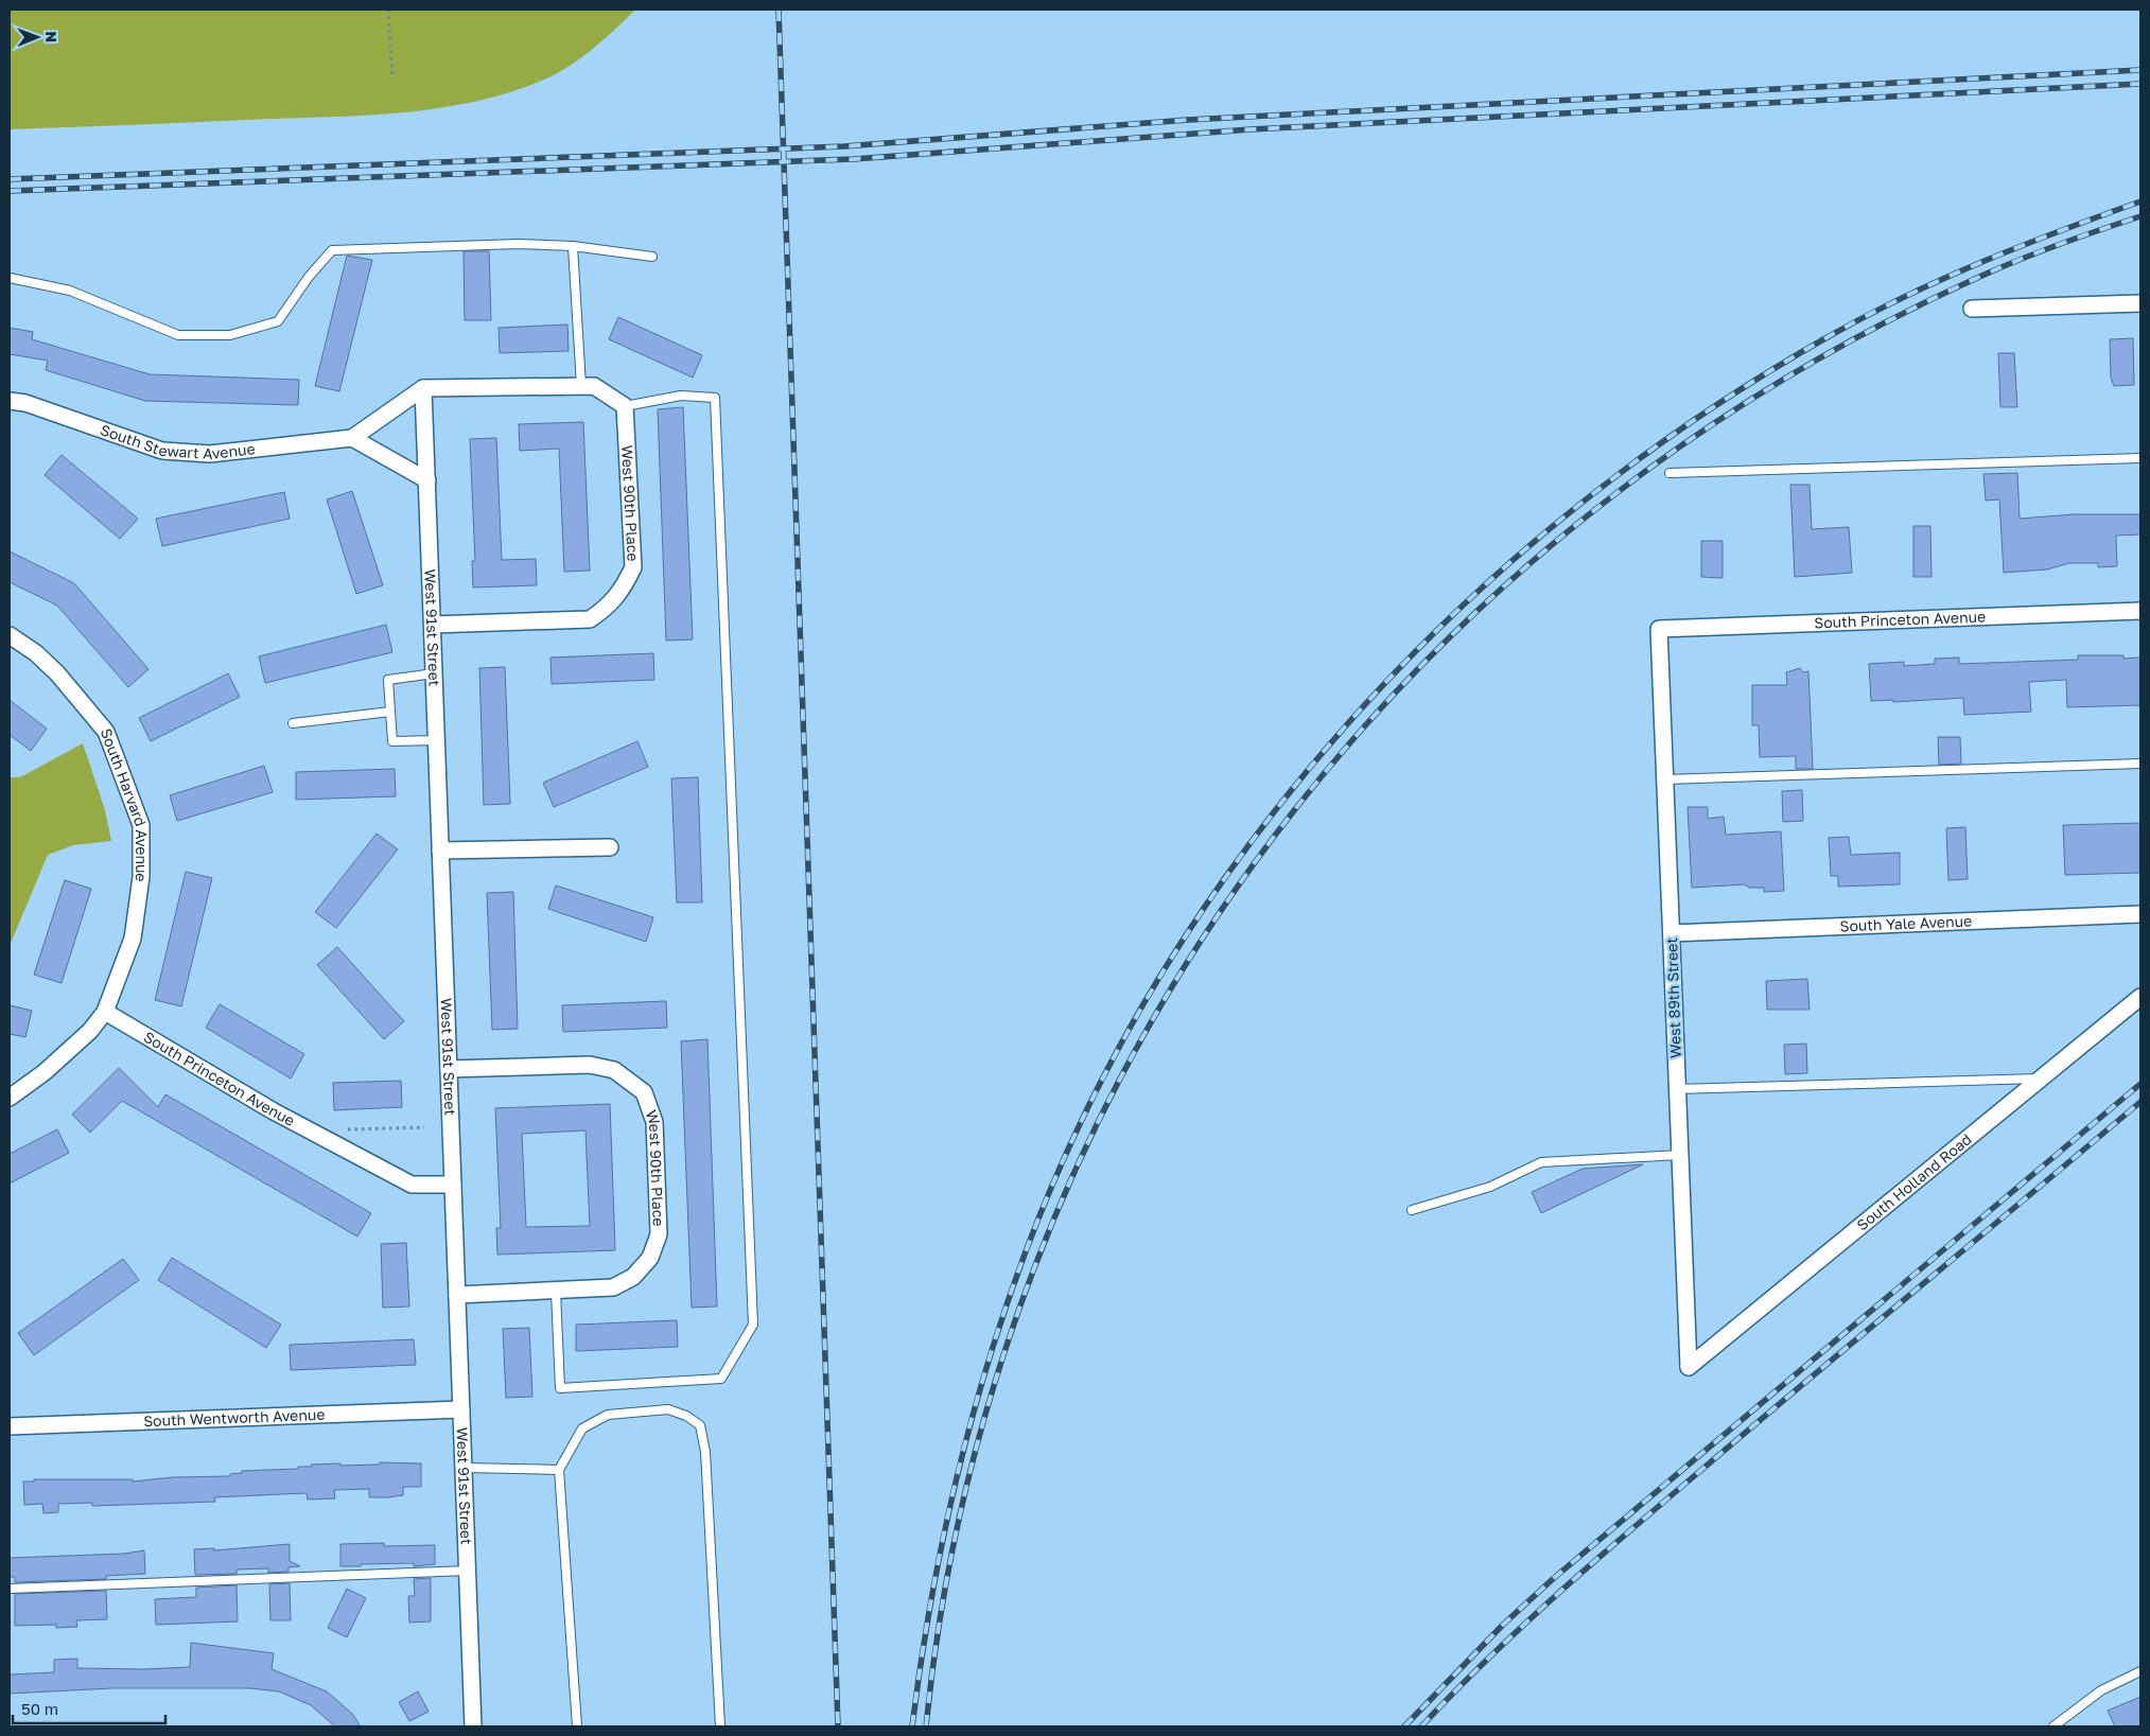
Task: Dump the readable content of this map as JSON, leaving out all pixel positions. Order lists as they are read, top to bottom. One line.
{"streets":{"street":["South Stewart Avenue","West 90th Place","South Princeton Avenue","West 91st Street","South Harvard Avenue","South Yale Avenue","West 89th Street","South Holland Road","South Wentworth Avenue"]},"crossings":[["South Stewart Avenue","West 91st Street"],["West 90th Place","West 91st Street"],["South Princeton Avenue","West 91st Street"],["South Princeton Avenue","South Harvard Avenue"],["South Princeton Avenue","West 89th Street"],["West 91st Street","South Wentworth Avenue"],["South Yale Avenue","West 89th Street"],["West 89th Street","South Holland Road"]],"scale_bar":"50 m","north":"right"}
